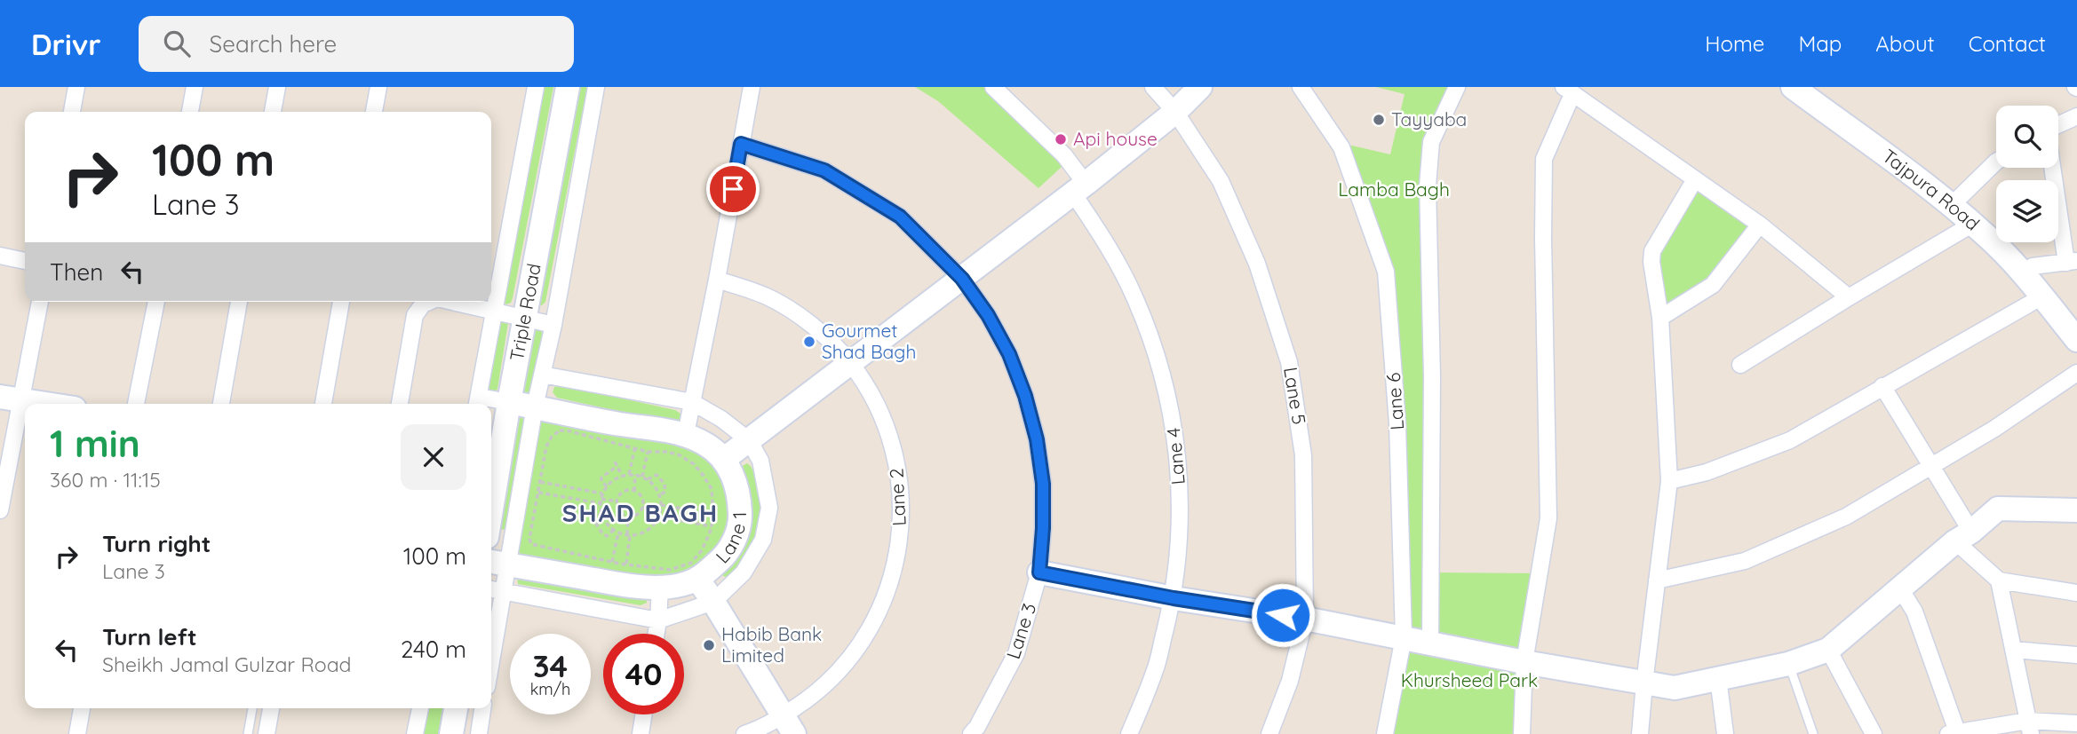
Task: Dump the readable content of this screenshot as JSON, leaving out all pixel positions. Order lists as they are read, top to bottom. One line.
{"streets":{"street":["Tajpura Road","Triple Road","Lane 5","Lane 6","Lane 4","Lane 2","Lane 1","Lane 3"]},"crossings":[["Triple Road","Lane 1"]],"districts":["SHAD BAGH"],"parks":["Lamba Bagh","Khursheed Park"],"places":["Tayyaba","Api house","Gourmet Shad Bagh","Habib Bank Limited"],"page":{"header":"Drivr","search":"Search here","nav":["Home","Map","About","Contact"],"turn":["100 m","Lane 3"],"then":"Then","heading":["1 min","360 m · 11:15"],"list":[{"name":"Turn right","note":"Lane 3","value":"100 m"},{"name":"Turn left","note":"Sheikh Jamal Gulzar Road","value":"240 m"}],"speed":"34 km/h","limit":"40"}}
